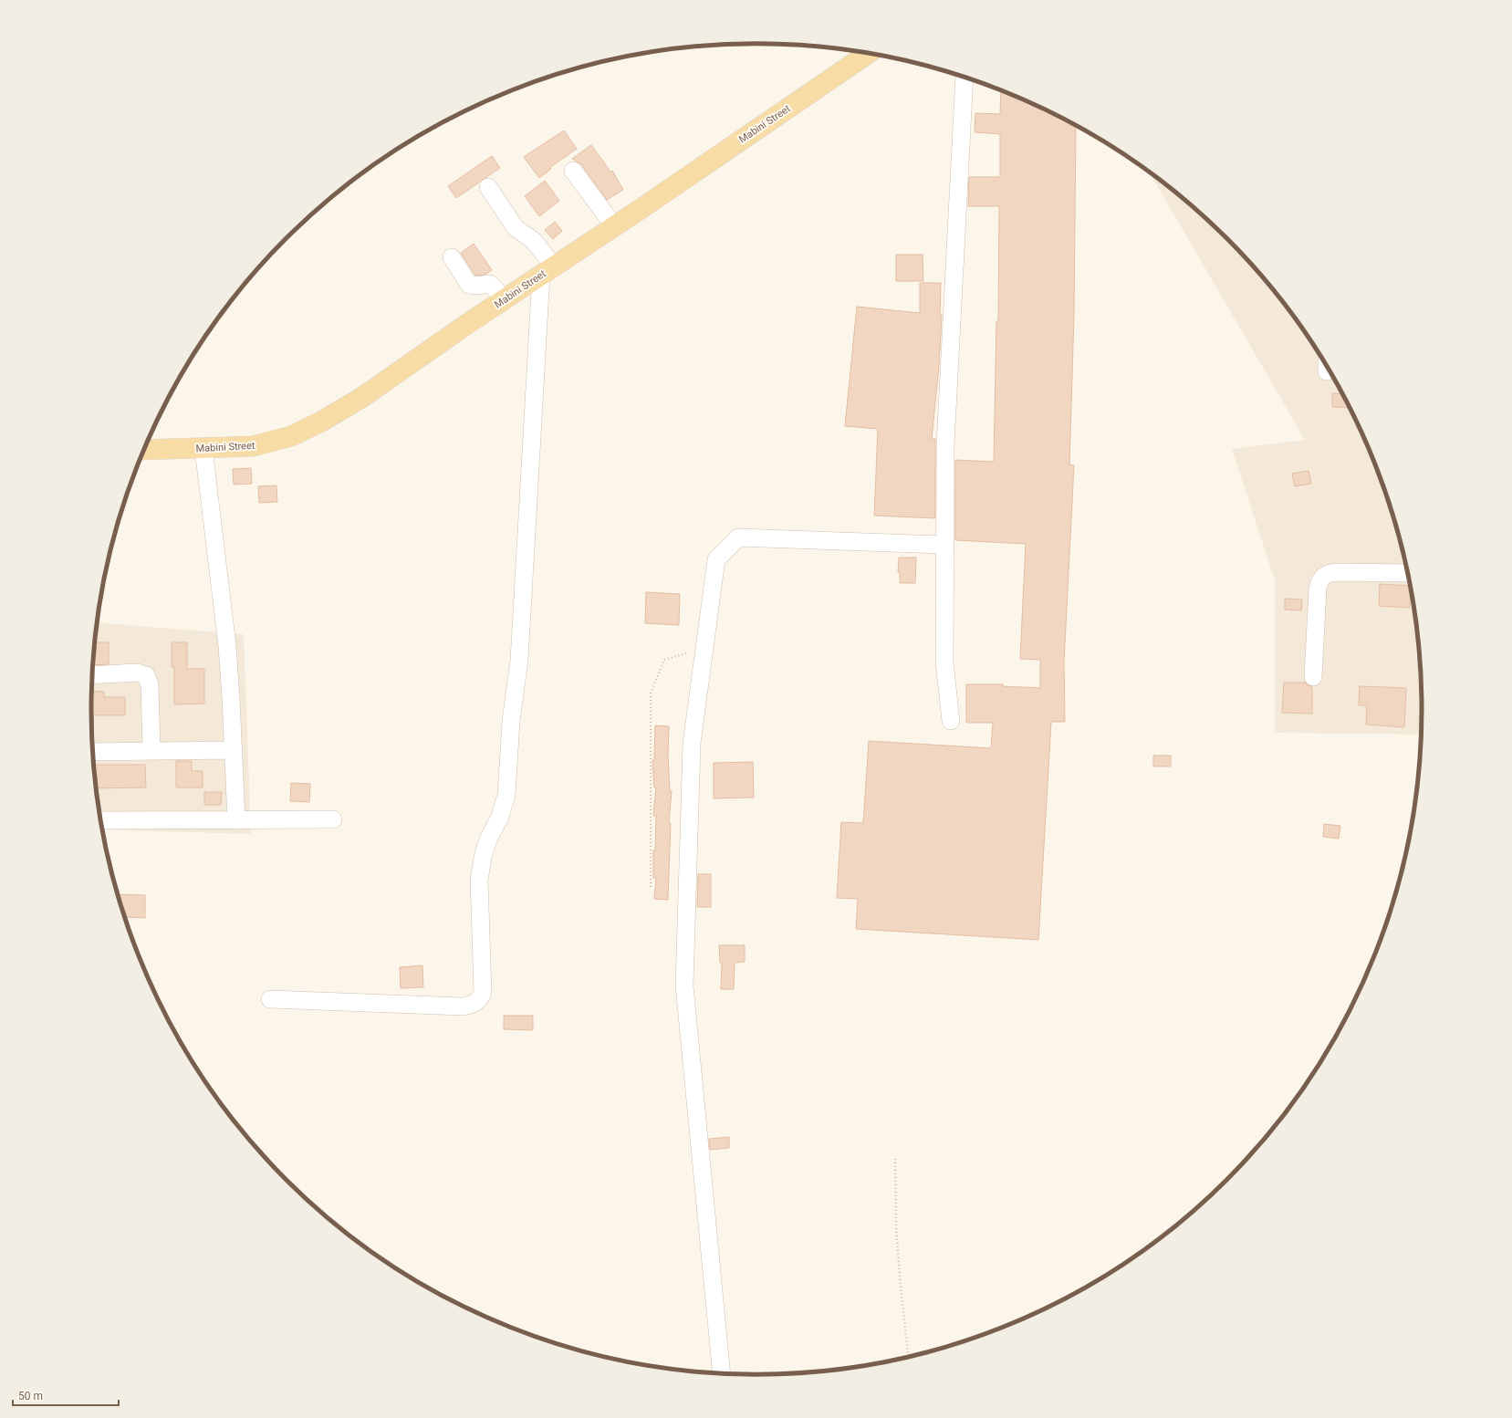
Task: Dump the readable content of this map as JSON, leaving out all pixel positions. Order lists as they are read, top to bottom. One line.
{"streets":{"main road":["Mabini Street"]},"scale_bar":"50 m"}
